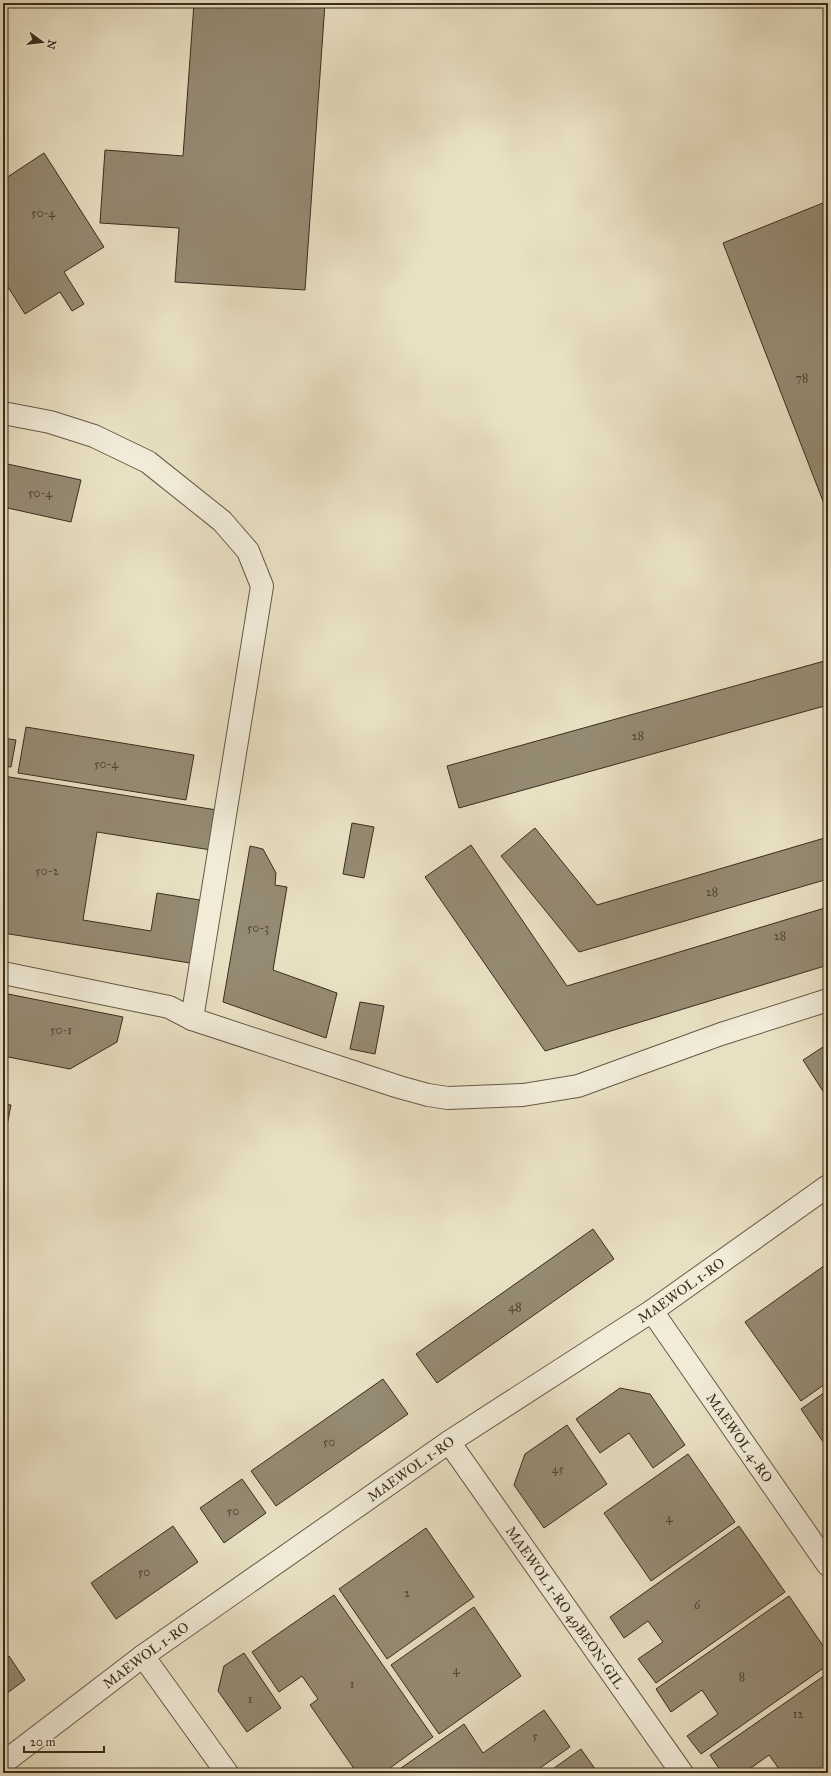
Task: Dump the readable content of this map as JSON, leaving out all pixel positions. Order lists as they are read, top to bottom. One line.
{"streets":{"street":["MAEWOL 1-RO","MAEWOL 4-RO","MAEWOL 1-RO 49BEON-GIL"]},"crossings":[["MAEWOL 1-RO","MAEWOL 4-RO"],["MAEWOL 1-RO","MAEWOL 1-RO 49BEON-GIL"]],"house_numbers":["50-4","78","50-4","28","50-4","50-2","28","50-3","28","50-1","48","50","45","50","4","50","2","6","4","8","1","1","12","5"],"scale_bar":"20 m","north":"right"}
